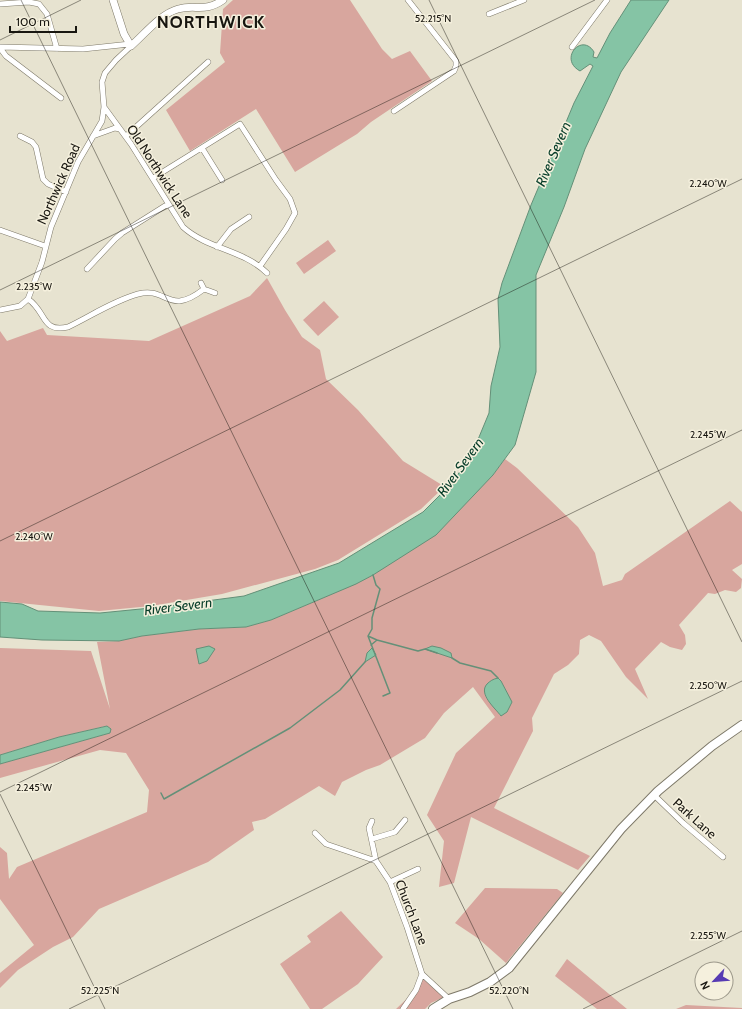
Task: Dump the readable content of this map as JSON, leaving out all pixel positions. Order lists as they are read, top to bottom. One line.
{"streets":{"street":["Old Northwick Lane","Northwick Road","Park Lane","Church Lane"]},"crossings":[["Old Northwick Lane","Northwick Road"]],"districts":["NORTHWICK"],"water":["River Severn"],"scale_bar":"100 m","north":"bottom left","coordinates":["52.215°N","2.240°W","2.235°W","2.245°W","2.250°W","2.255°W","52.225°N","52.220°N"]}
